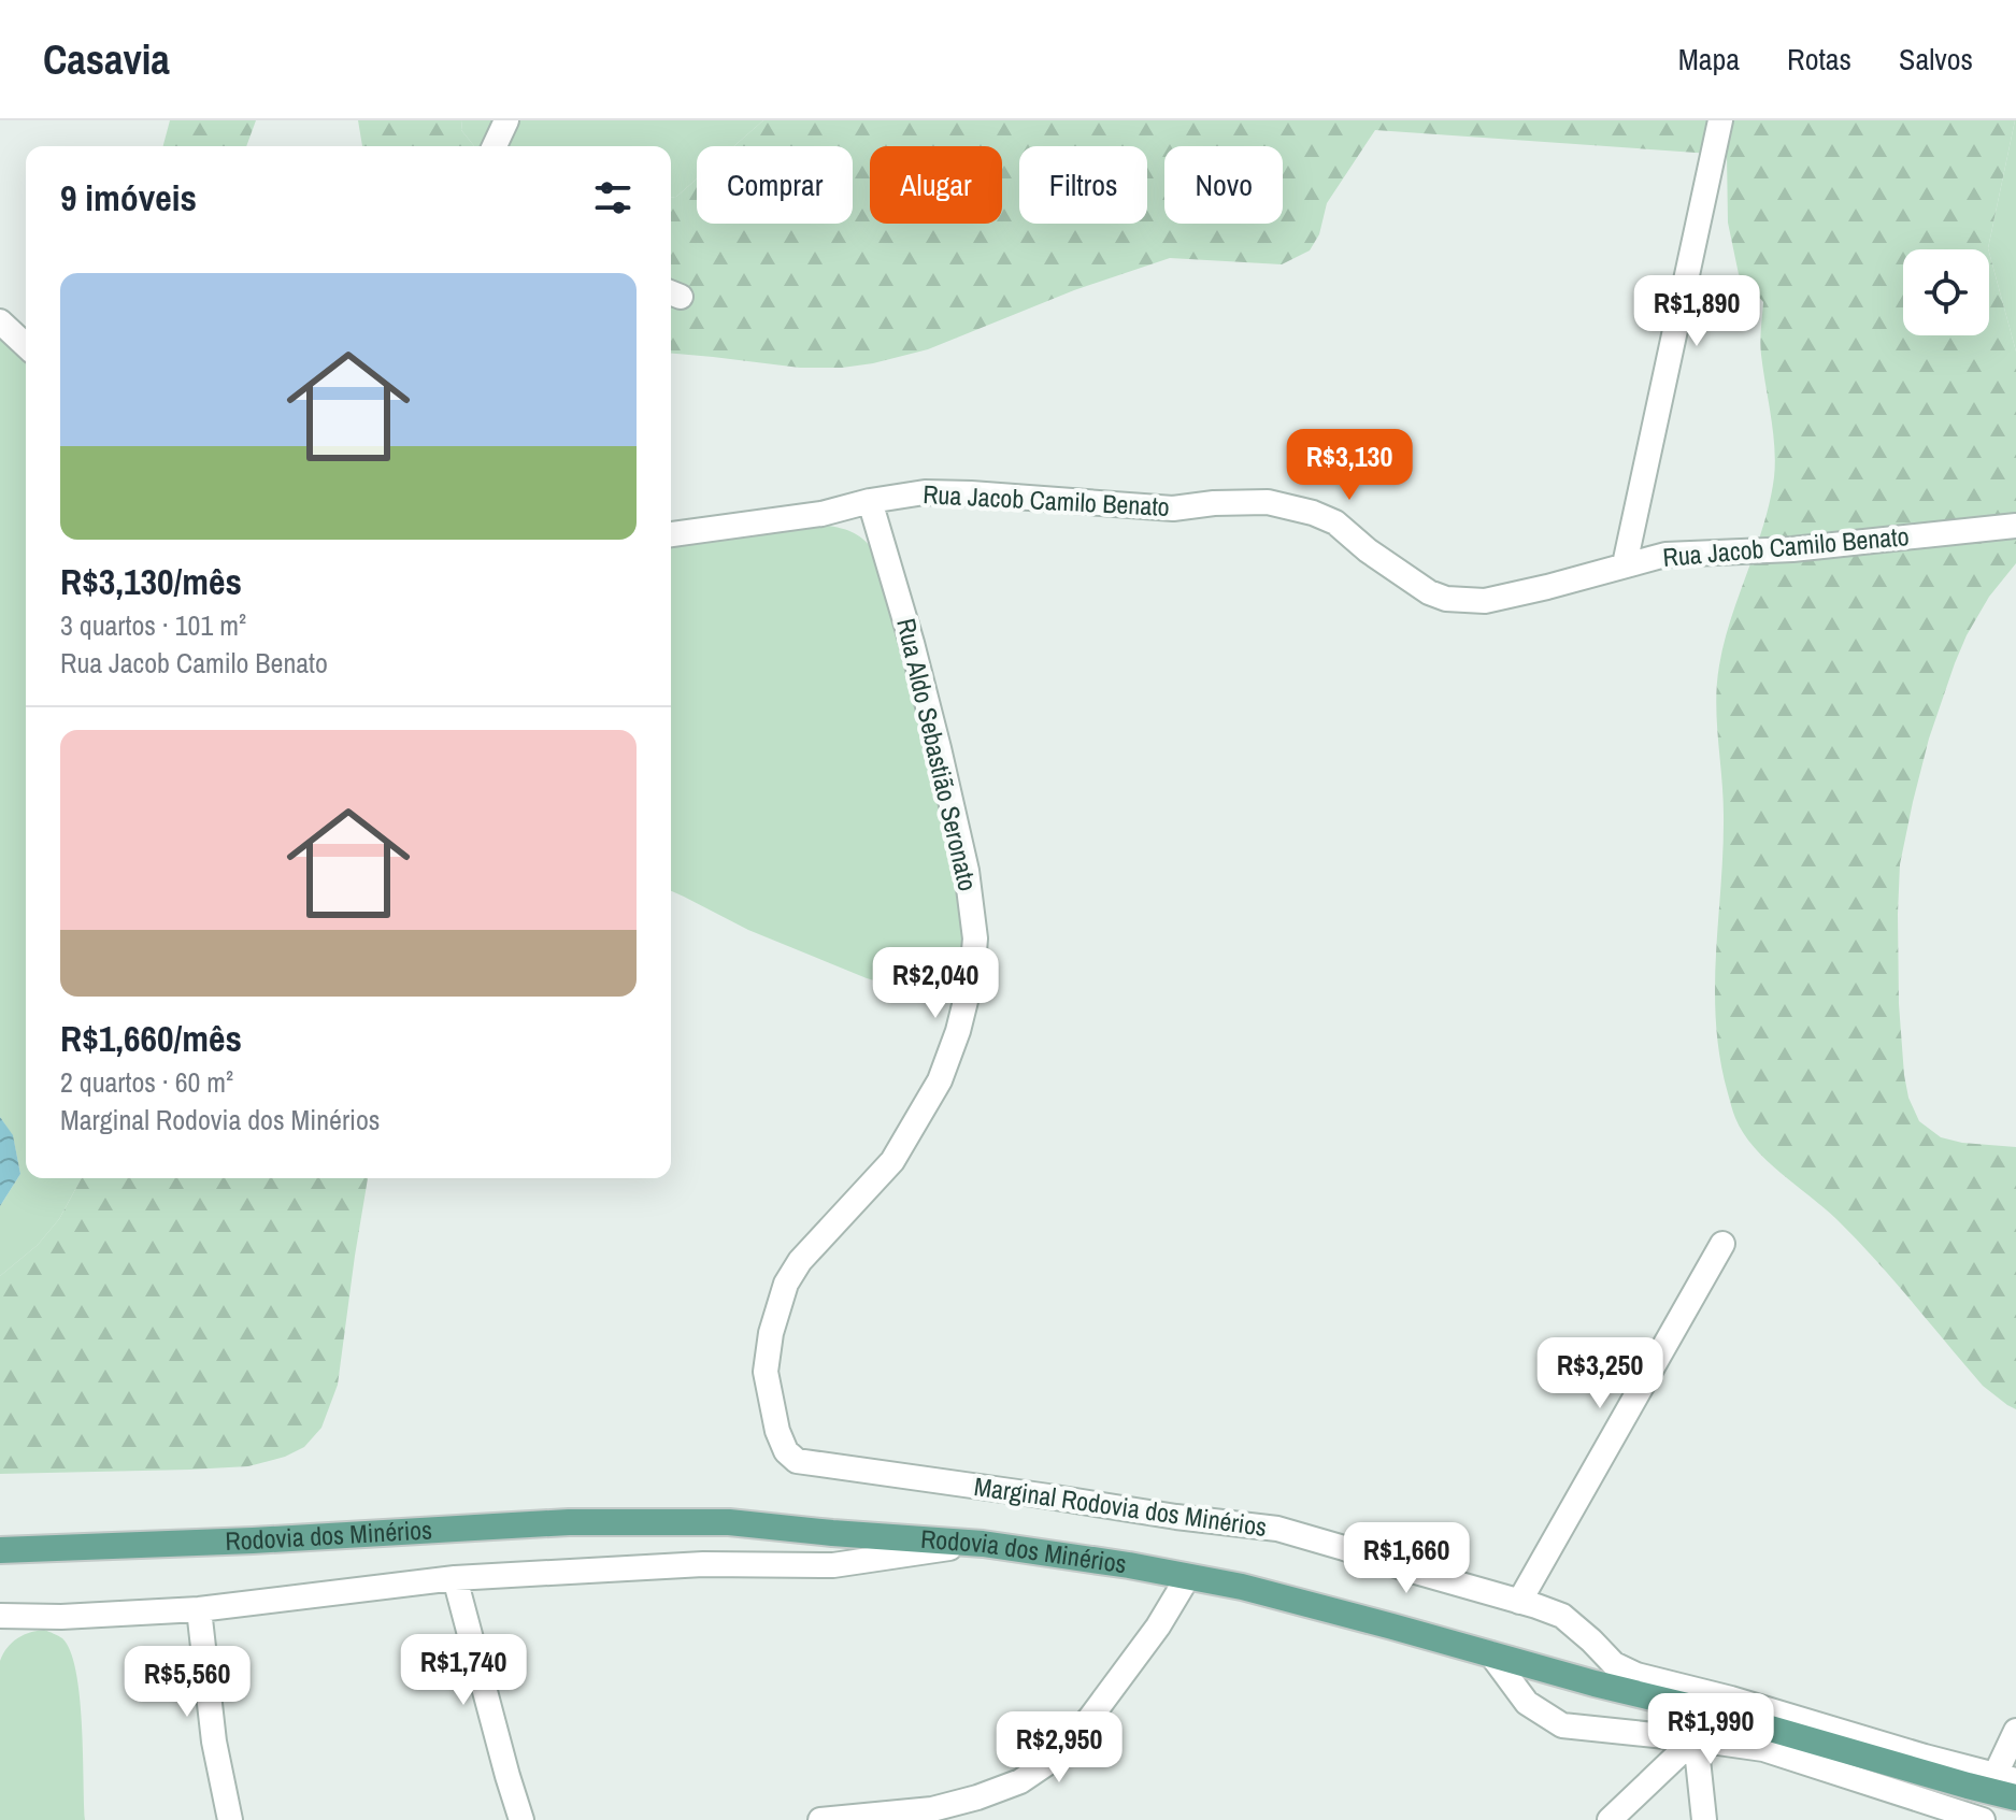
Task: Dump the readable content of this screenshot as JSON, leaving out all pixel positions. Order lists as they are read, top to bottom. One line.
{"streets":{"main road":["Rodovia dos Minérios"],"street":["Rua Jacob Camilo Benato","Rua Aldo Sebastião Seronato","Marginal Rodovia dos Minérios"]},"crossings":[["Rua Jacob Camilo Benato","Rua Aldo Sebastião Seronato"],["Rua Aldo Sebastião Seronato","Marginal Rodovia dos Minérios"],["Marginal Rodovia dos Minérios","Rodovia dos Minérios"]],"page":{"header":"Casavia","nav":["Mapa","Rotas","Salvos"],"chip":["Comprar","Alugar","Filtros","Novo"],"heading":"9 imóveis","list":[{"name":"R$3,130/mês","note":"3 quartos · 101 m² · Rua Jacob Camilo Benato"},{"name":"R$1,660/mês","note":"2 quartos · 60 m² · Marginal Rodovia dos Minérios"}],"price":["R$1,890","R$3,130","R$2,040","R$3,250","R$1,660","R$1,740","R$5,560","R$1,990","R$2,950"]}}
